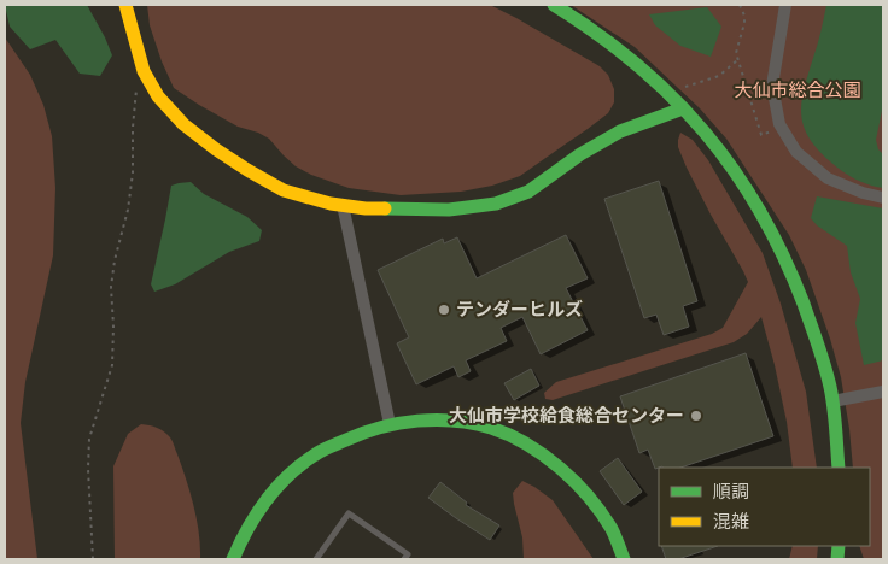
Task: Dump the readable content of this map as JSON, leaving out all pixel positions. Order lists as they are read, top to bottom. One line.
{"parks":["大仙市総合公園"],"places":["テンダーヒルズ","大仙市学校給食総合センター"],"legend":["順調","混雑"]}
